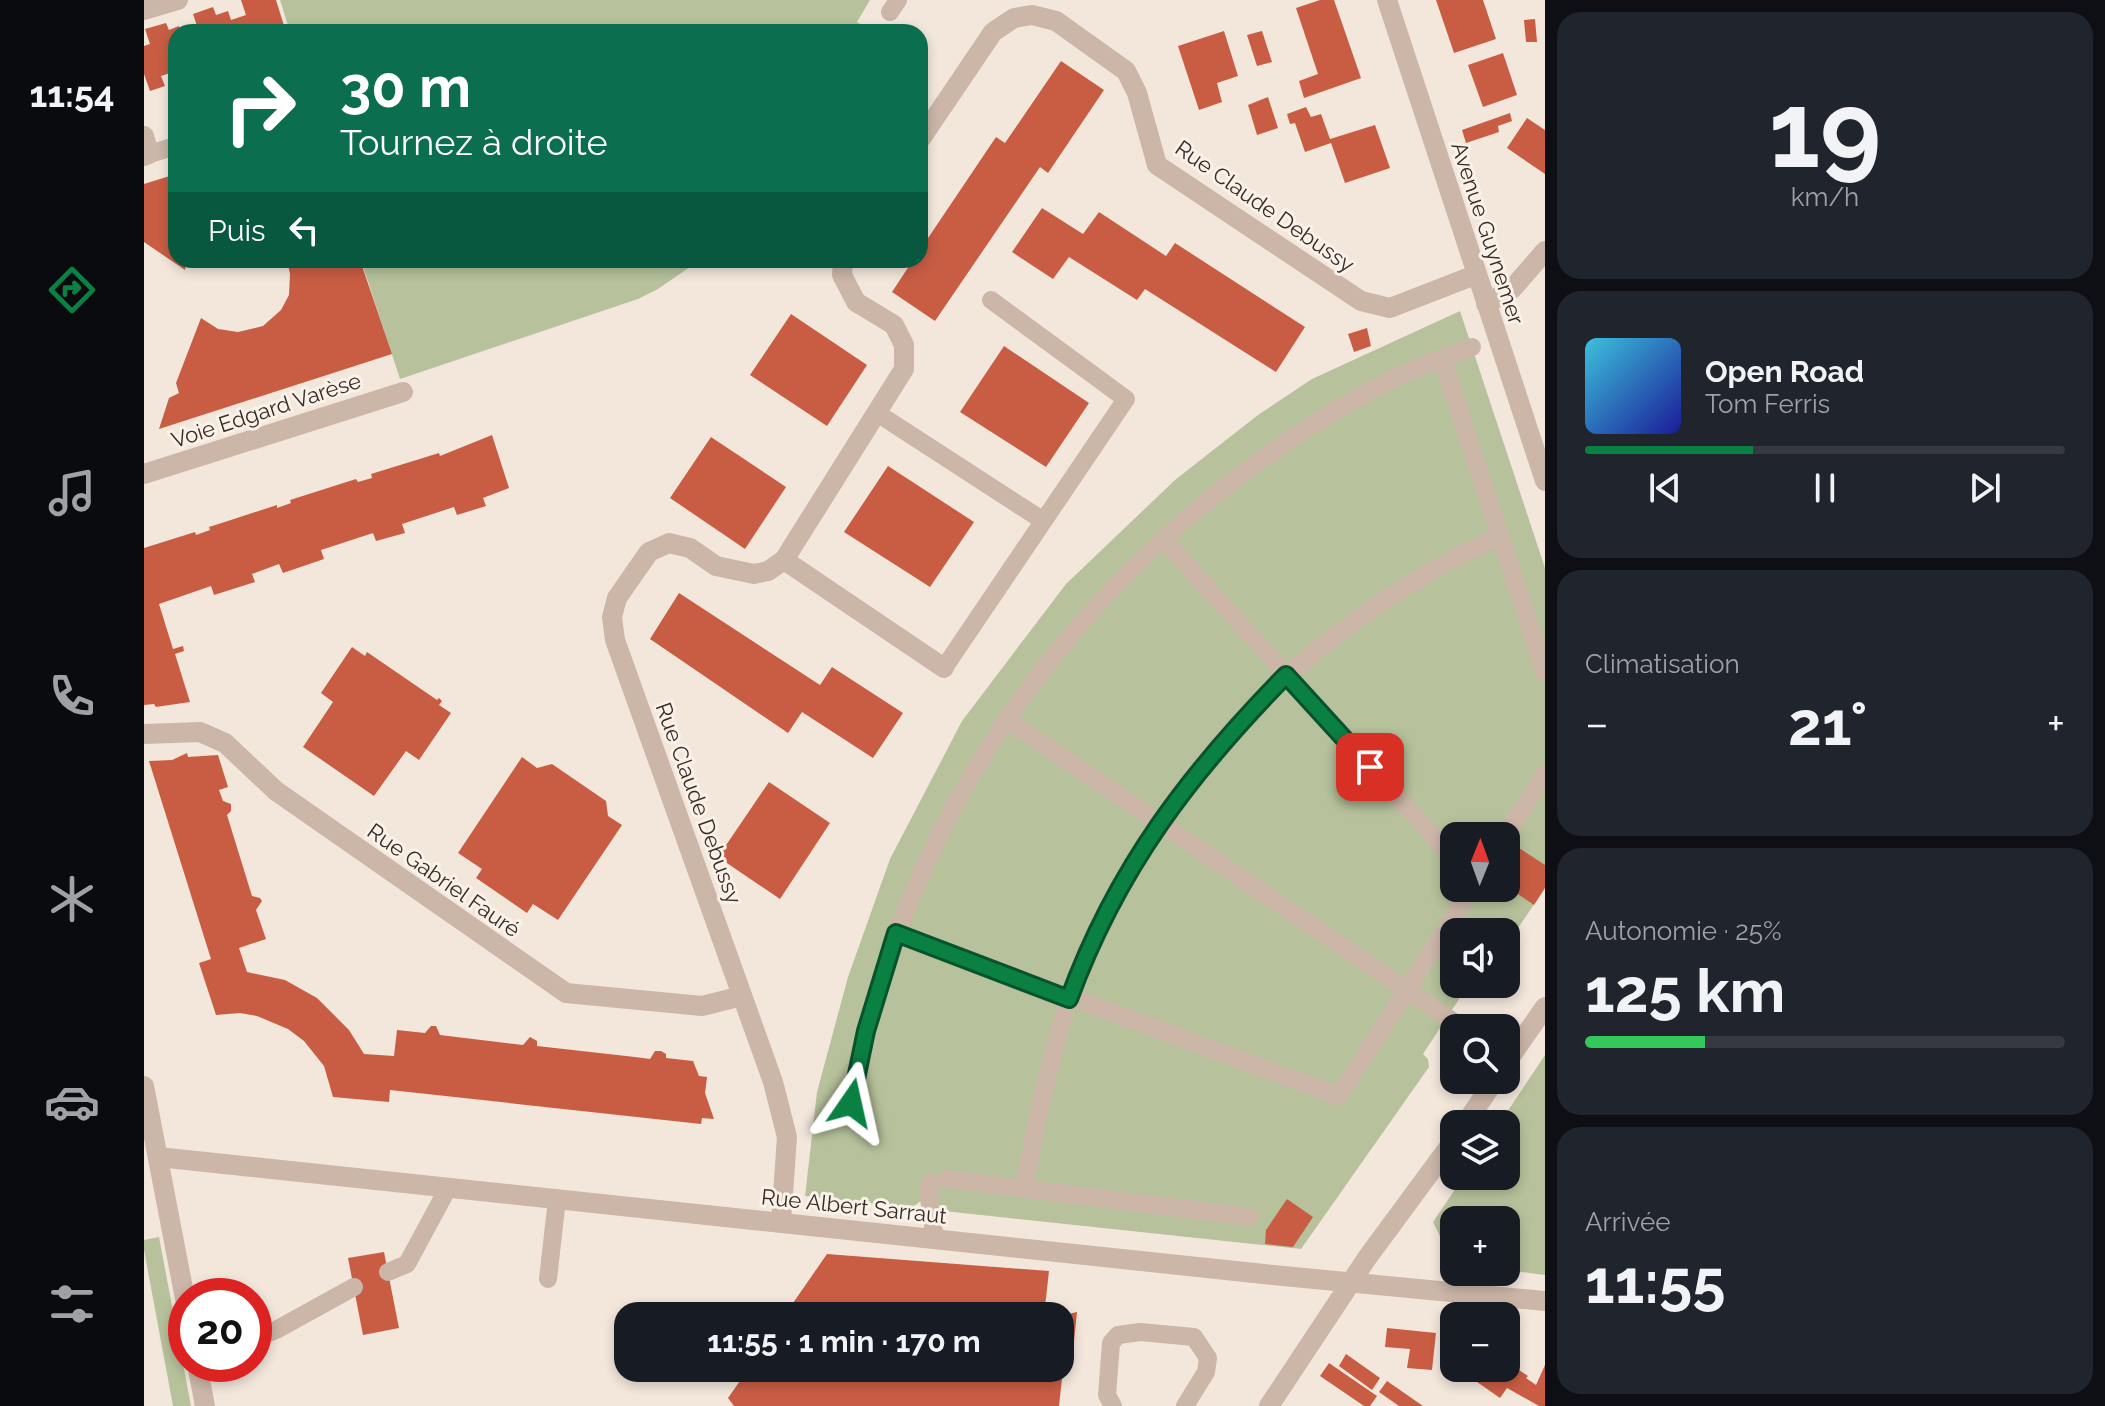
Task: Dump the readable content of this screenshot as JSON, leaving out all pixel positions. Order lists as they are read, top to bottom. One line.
{"streets":{"street":["Rue Claude Debussy","Avenue Guynemer","Voie Edgard Varèse","Rue Gabriel Fauré","Rue Albert Sarraut"]},"crossings":[["Rue Claude Debussy","Avenue Guynemer"],["Rue Claude Debussy","Rue Gabriel Fauré"],["Rue Claude Debussy","Rue Albert Sarraut"]],"north":"top","page":{"tabs":"11:54","tile":[["19","km/h"],"Climatisation",["Autonomie · 25%","125 km"],["Arrivée","11:55"]],"turn":["30 m","Tournez à droite"],"then":"Puis","song":["Open Road","Tom Ferris"],"heat":["−","21°","+"],"map_buttons":["+","−"],"limit":"20","trip":"11:55 · 1 min · 170 m"}}
